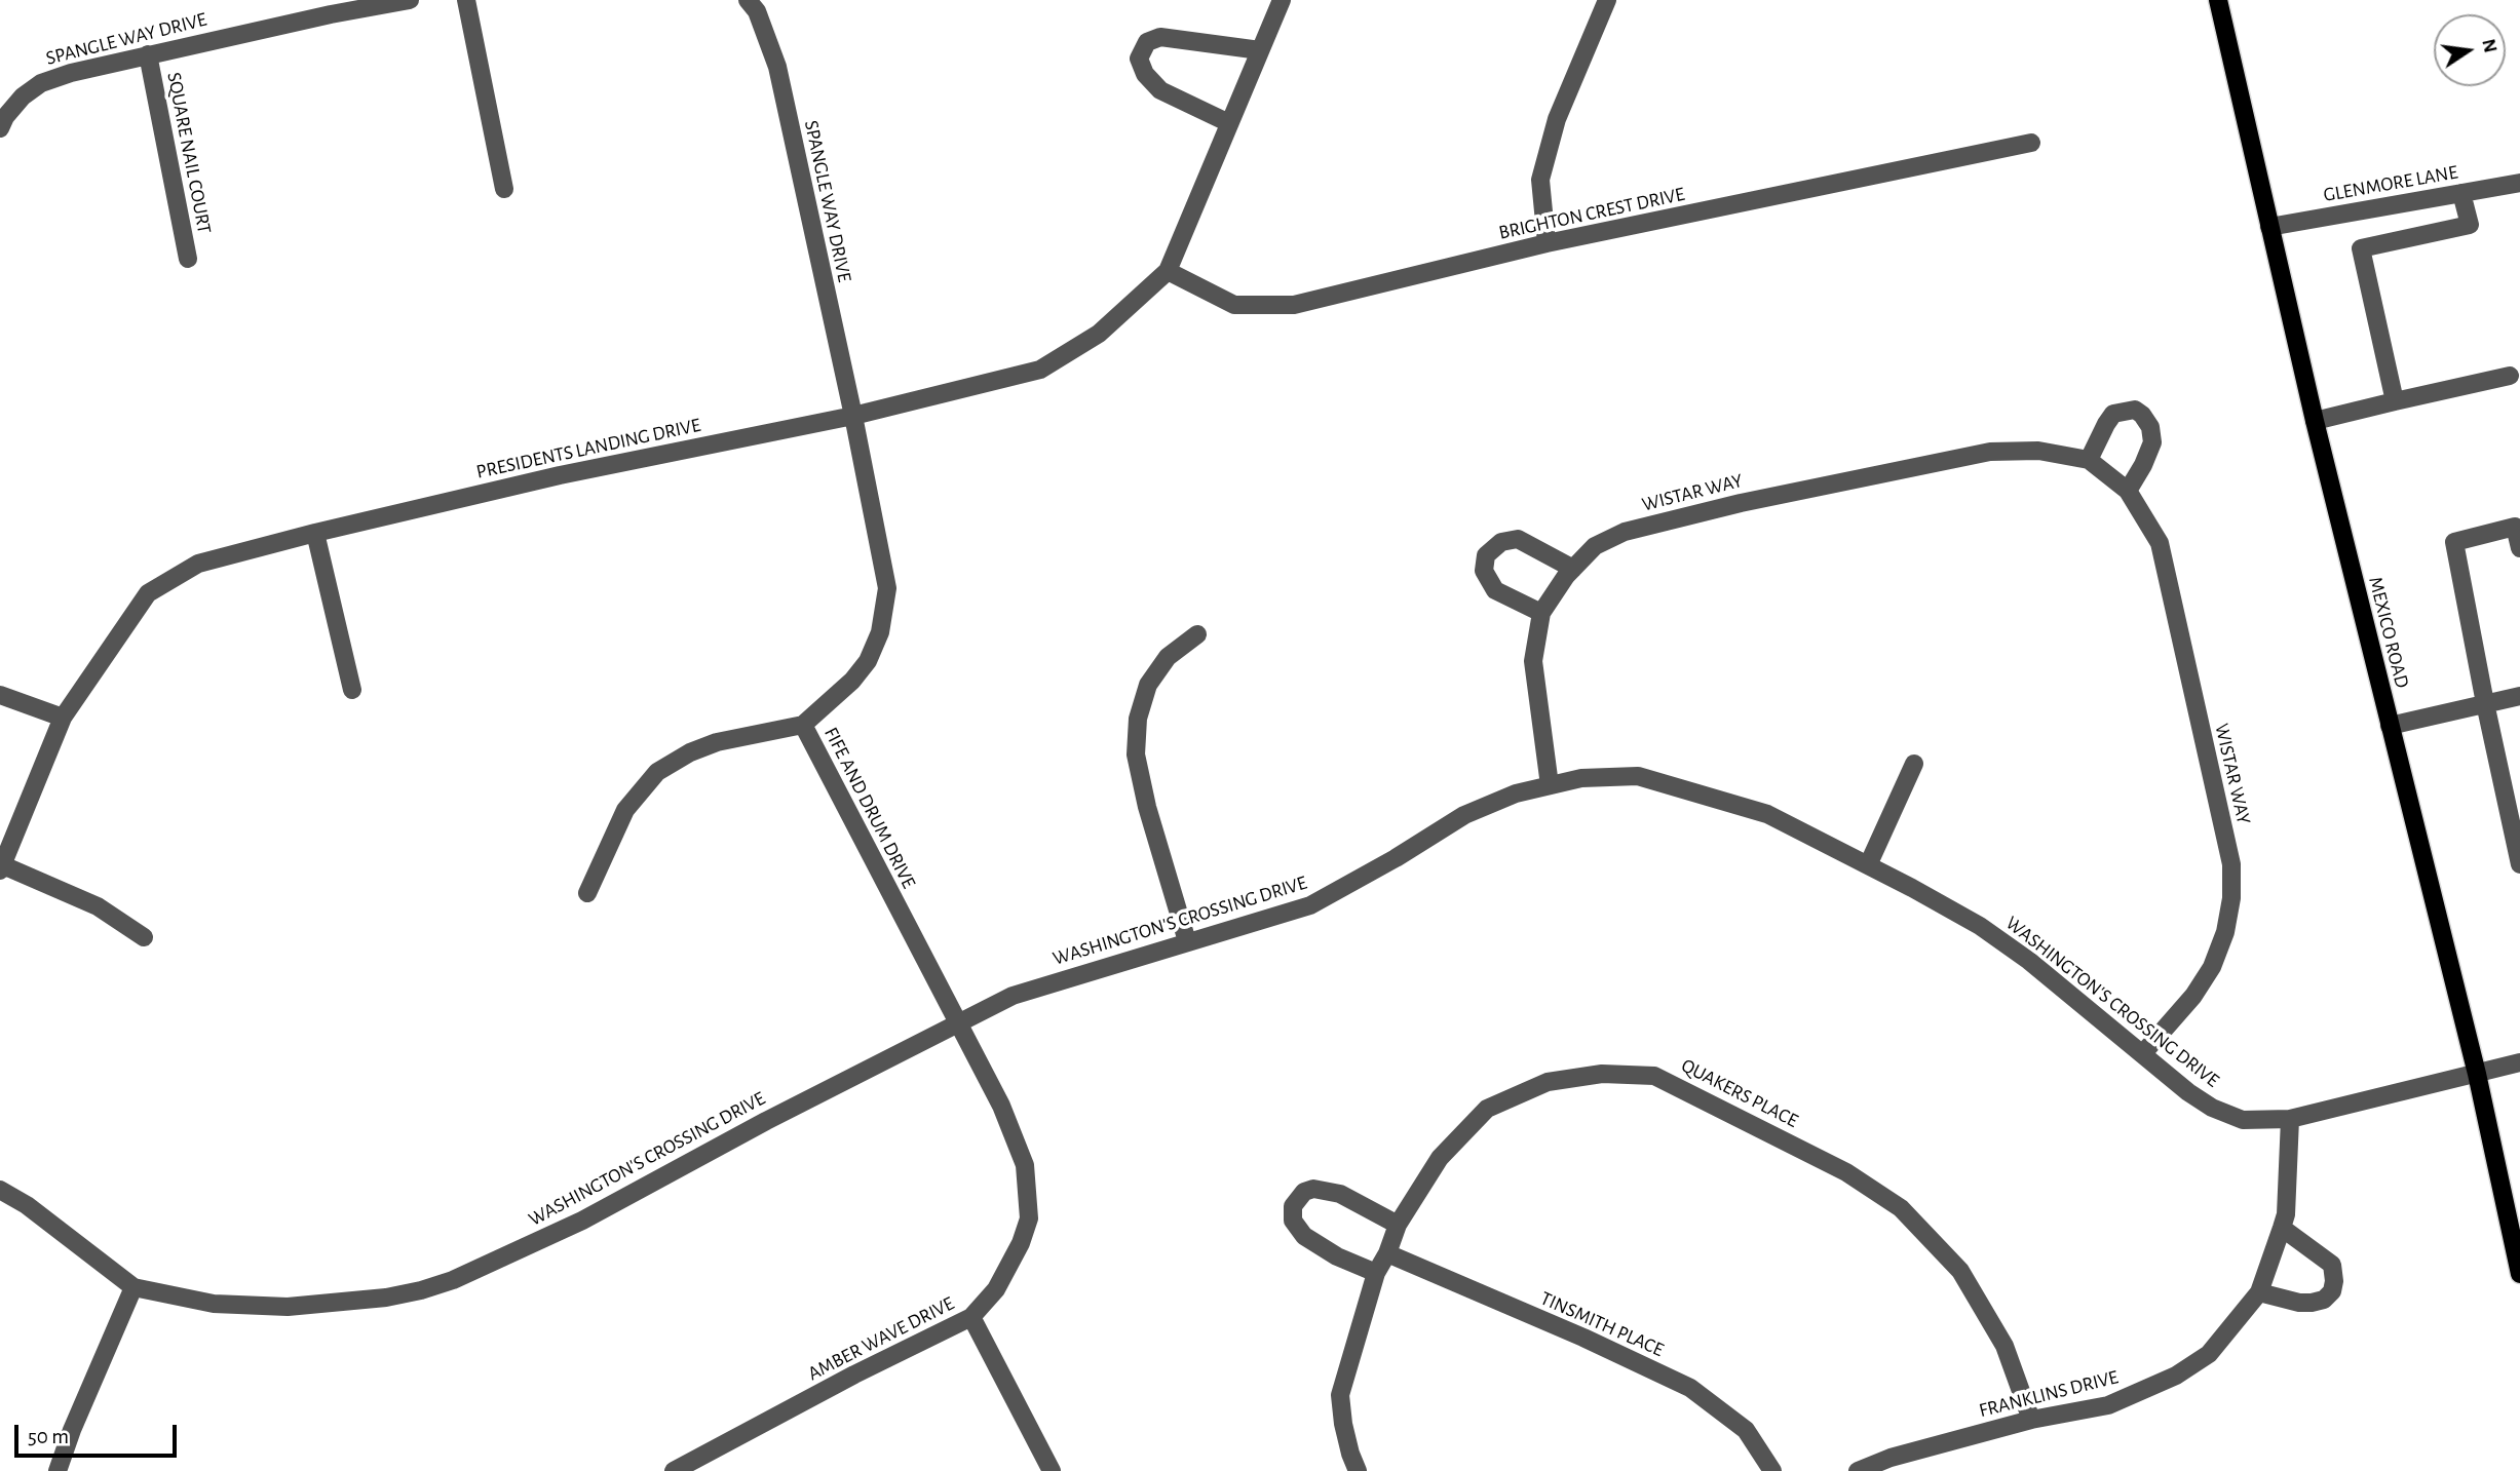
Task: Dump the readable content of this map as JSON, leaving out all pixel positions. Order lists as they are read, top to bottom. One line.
{"streets":{"main road":["MEXICO ROAD"],"street":["SPANGLE WAY DRIVE","SQUARE NAIL COURT","GLENMORE LANE","BRIGHTON CREST DRIVE","PRESIDENTS LANDING DRIVE","WISTAR WAY","FIFE AND DRUM DRIVE","WASHINGTON'S CROSSING DRIVE","QUAKERS PLACE","TINSMITH PLACE","AMBER WAVE DRIVE","FRANKLINS DRIVE"]},"crossings":[["SPANGLE WAY DRIVE","SQUARE NAIL COURT"],["SPANGLE WAY DRIVE","PRESIDENTS LANDING DRIVE"],["SPANGLE WAY DRIVE","FIFE AND DRUM DRIVE"],["GLENMORE LANE","MEXICO ROAD"],["BRIGHTON CREST DRIVE","PRESIDENTS LANDING DRIVE"],["PRESIDENTS LANDING DRIVE","FIFE AND DRUM DRIVE"],["WISTAR WAY","WASHINGTON'S CROSSING DRIVE"],["MEXICO ROAD","WASHINGTON'S CROSSING DRIVE"],["FIFE AND DRUM DRIVE","WASHINGTON'S CROSSING DRIVE"],["FIFE AND DRUM DRIVE","AMBER WAVE DRIVE"],["WASHINGTON'S CROSSING DRIVE","AMBER WAVE DRIVE"],["WASHINGTON'S CROSSING DRIVE","FRANKLINS DRIVE"],["QUAKERS PLACE","TINSMITH PLACE"],["QUAKERS PLACE","FRANKLINS DRIVE"]],"scale_bar":"50 m","north":"right"}
